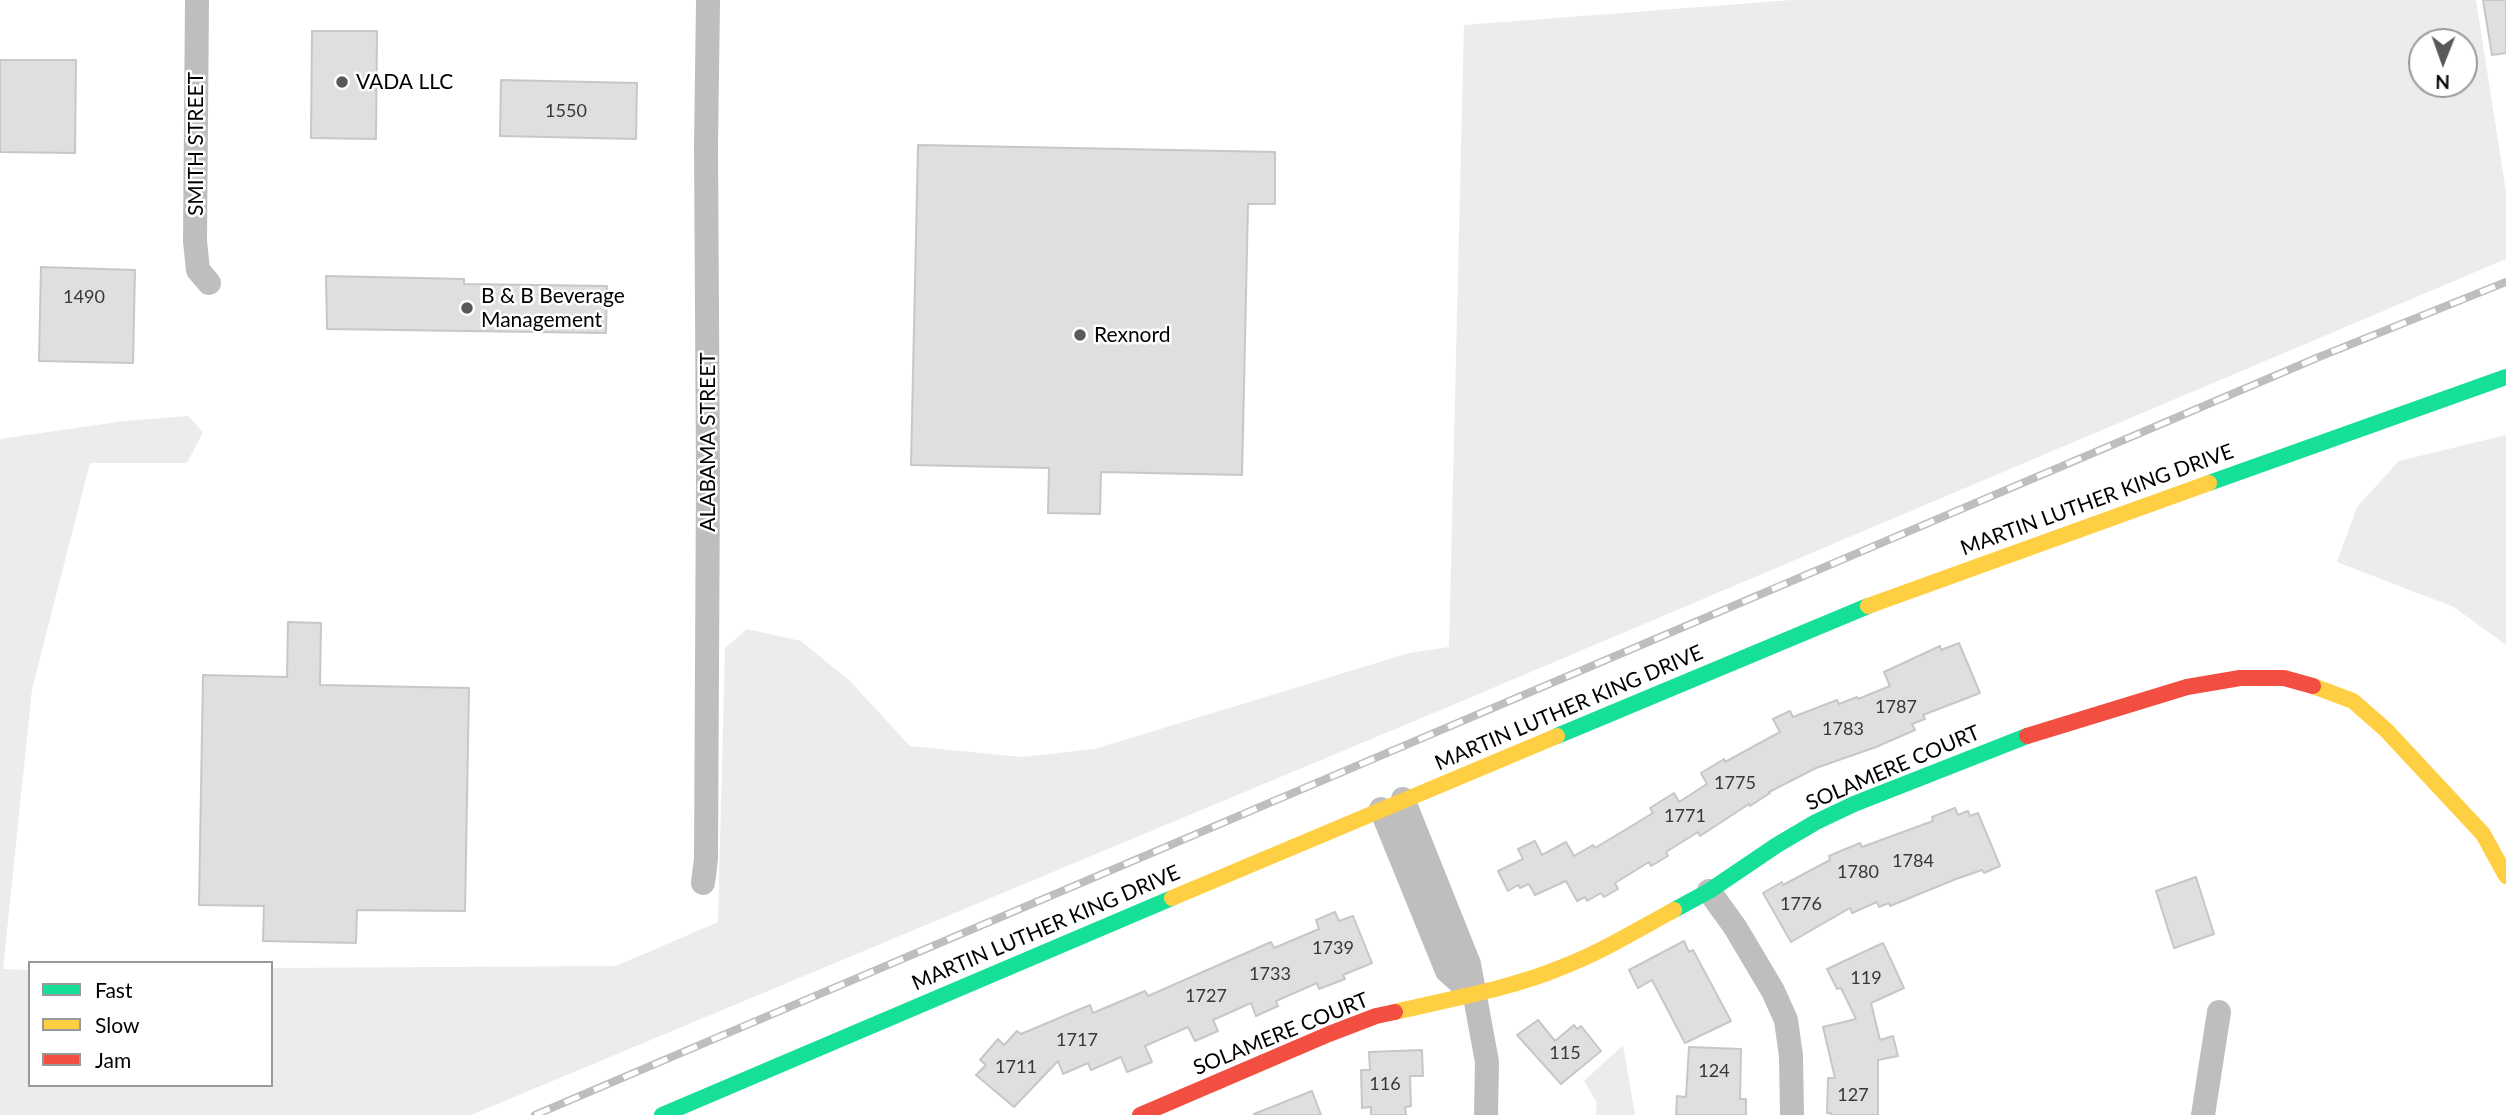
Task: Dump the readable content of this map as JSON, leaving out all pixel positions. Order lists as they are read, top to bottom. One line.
{"streets":{"main road":["MARTIN LUTHER KING DRIVE","SOLAMERE COURT"],"street":["SMITH STREET","ALABAMA STREET"]},"places":["VADA LLC","B & B Beverage Management","Rexnord"],"house_numbers":["1550","1490","1787","1783","1775","1771","1784","1780","1776","1739","1733","119","1727","1717","115","1711","124","116","127"],"legend":["Fast","Slow","Jam"],"north":"bottom"}
